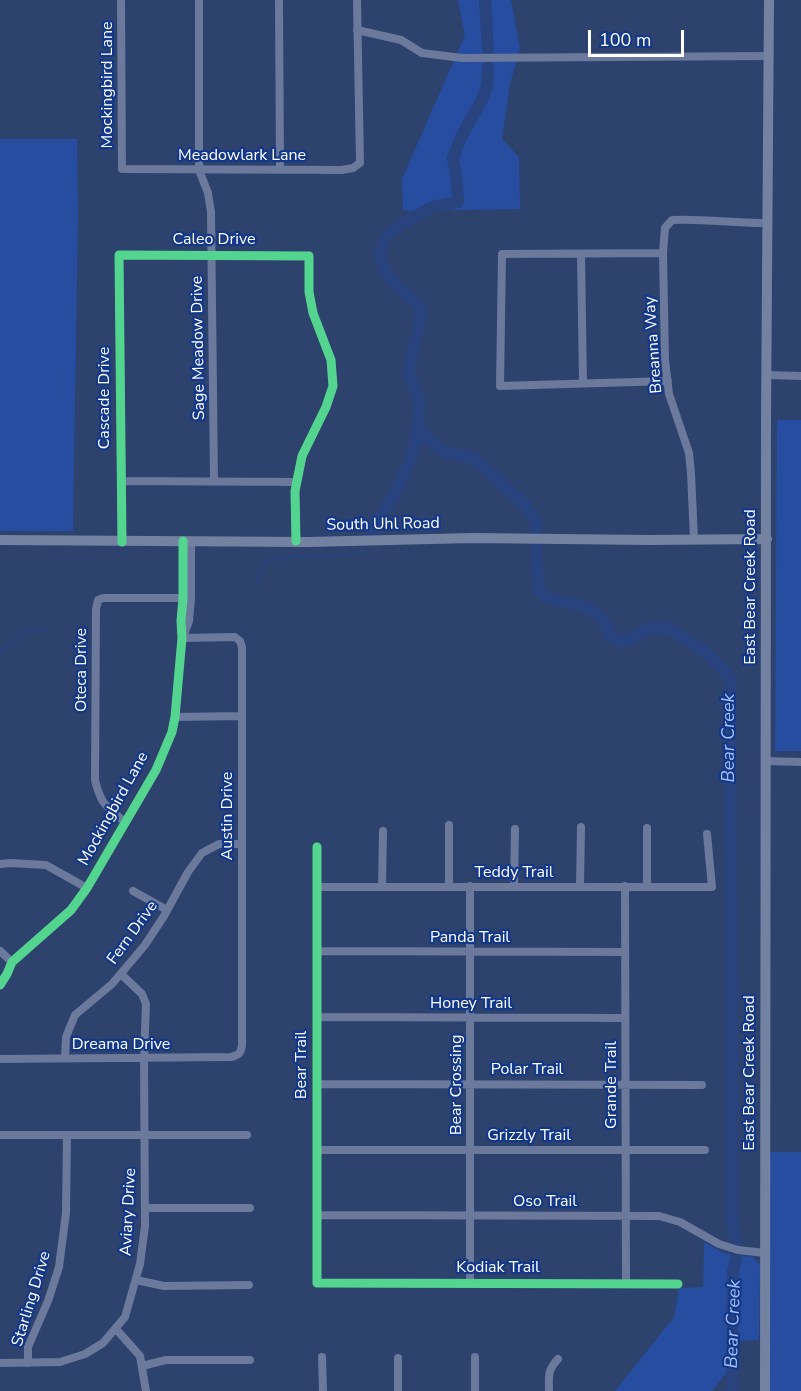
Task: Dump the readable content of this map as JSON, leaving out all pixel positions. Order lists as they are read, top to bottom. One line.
{"streets":{"main road":["South Uhl Road","East Bear Creek Road"],"street":["Mockingbird Lane","Meadowlark Lane","Caleo Drive","Breanna Way","Sage Meadow Drive","Cascade Drive","Oteca Drive","Austin Drive","Teddy Trail","Fern Drive","Panda Trail","Honey Trail","Dreama Drive","Bear Trail","Polar Trail","Bear Crossing","Grande Trail","Grizzly Trail","Oso Trail","Aviary Drive","Kodiak Trail","Starling Drive"]},"crossings":[["Mockingbird Lane","Meadowlark Lane"],["Mockingbird Lane","South Uhl Road"],["Mockingbird Lane","Oteca Drive"],["Mockingbird Lane","Austin Drive"],["Meadowlark Lane","Sage Meadow Drive"],["Caleo Drive","Sage Meadow Drive"],["Caleo Drive","Cascade Drive"],["Breanna Way","South Uhl Road"],["Breanna Way","East Bear Creek Road"],["Cascade Drive","South Uhl Road"],["South Uhl Road","East Bear Creek Road"],["East Bear Creek Road","Oso Trail"],["Austin Drive","Fern Drive"],["Austin Drive","Dreama Drive"],["Teddy Trail","Bear Trail"],["Teddy Trail","Bear Crossing"],["Teddy Trail","Grande Trail"],["Fern Drive","Dreama Drive"],["Fern Drive","Aviary Drive"],["Panda Trail","Bear Trail"],["Panda Trail","Bear Crossing"],["Panda Trail","Grande Trail"],["Honey Trail","Bear Trail"],["Honey Trail","Bear Crossing"],["Honey Trail","Grande Trail"],["Dreama Drive","Aviary Drive"],["Bear Trail","Polar Trail"],["Bear Trail","Grizzly Trail"],["Bear Trail","Oso Trail"],["Bear Trail","Kodiak Trail"],["Polar Trail","Bear Crossing"],["Polar Trail","Grande Trail"],["Bear Crossing","Grizzly Trail"],["Bear Crossing","Oso Trail"],["Bear Crossing","Kodiak Trail"],["Grande Trail","Grizzly Trail"],["Grande Trail","Oso Trail"],["Grande Trail","Kodiak Trail"],["Aviary Drive","Starling Drive"]],"water":["Bear Creek"],"scale_bar":"100 m"}
